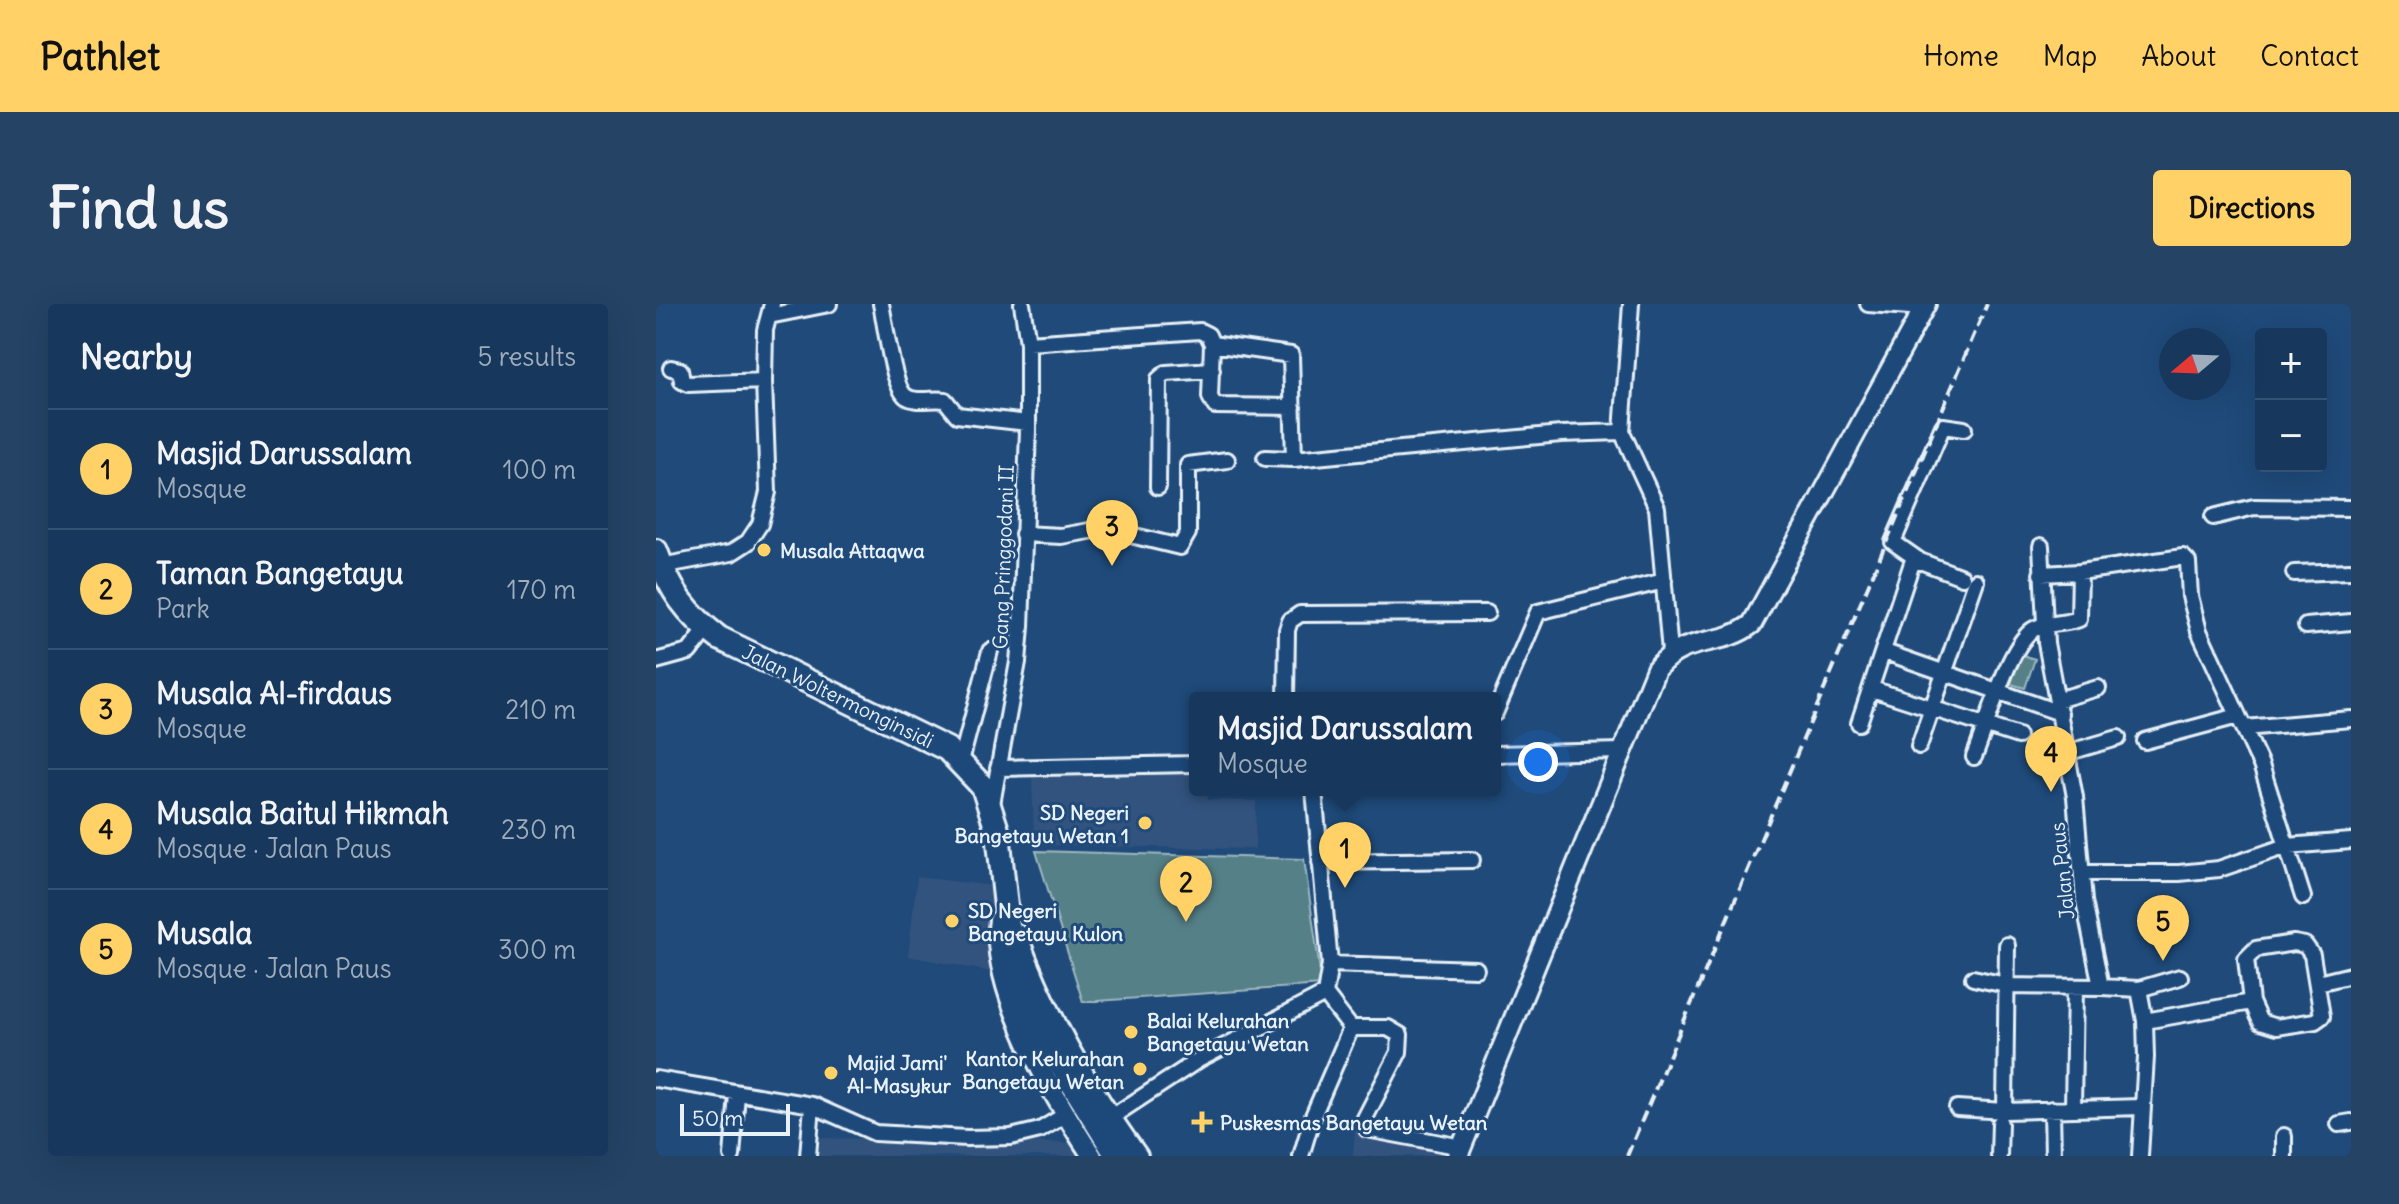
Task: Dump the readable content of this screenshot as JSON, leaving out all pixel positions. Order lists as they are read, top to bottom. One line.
{"streets":{"main road":["Jalan Woltermonginsidi"],"street":["Gang Pringgodani II","Jalan Paus"]},"crossings":[["Gang Pringgodani II","Jalan Woltermonginsidi"]],"places":{"other":["Musala Attaqwa","SD Negeri Bangetayu Wetan 1","SD Negeri Bangetayu Kulon","Balai Kelurahan Bangetayu Wetan","Kantor Kelurahan Bangetayu Wetan","Majid Jami' Al-Masykur"],"health":["Puskesmas Bangetayu Wetan"]},"scale_bar":"50 m","north":"left","page":{"header":"Pathlet","nav":["Home","Map","About","Contact"],"buttons":"Directions","title":"Find us","heading":["Nearby","5 results"],"map_buttons":["+","−"],"list":[{"mark":"1","name":"Masjid Darussalam","note":"Mosque","value":"100 m"},{"mark":"2","name":"Taman Bangetayu","note":"Park","value":"170 m"},{"mark":"3","name":"Musala Al-firdaus","note":"Mosque","value":"210 m"},{"mark":"4","name":"Musala Baitul Hikmah","note":"Mosque · Jalan Paus","value":"230 m"},{"mark":"5","name":"Musala","note":"Mosque · Jalan Paus","value":"300 m"}],"pins":["3","4","1","2","5"],"popup":["Masjid Darussalam","Mosque"],"scale":"50 m"}}
